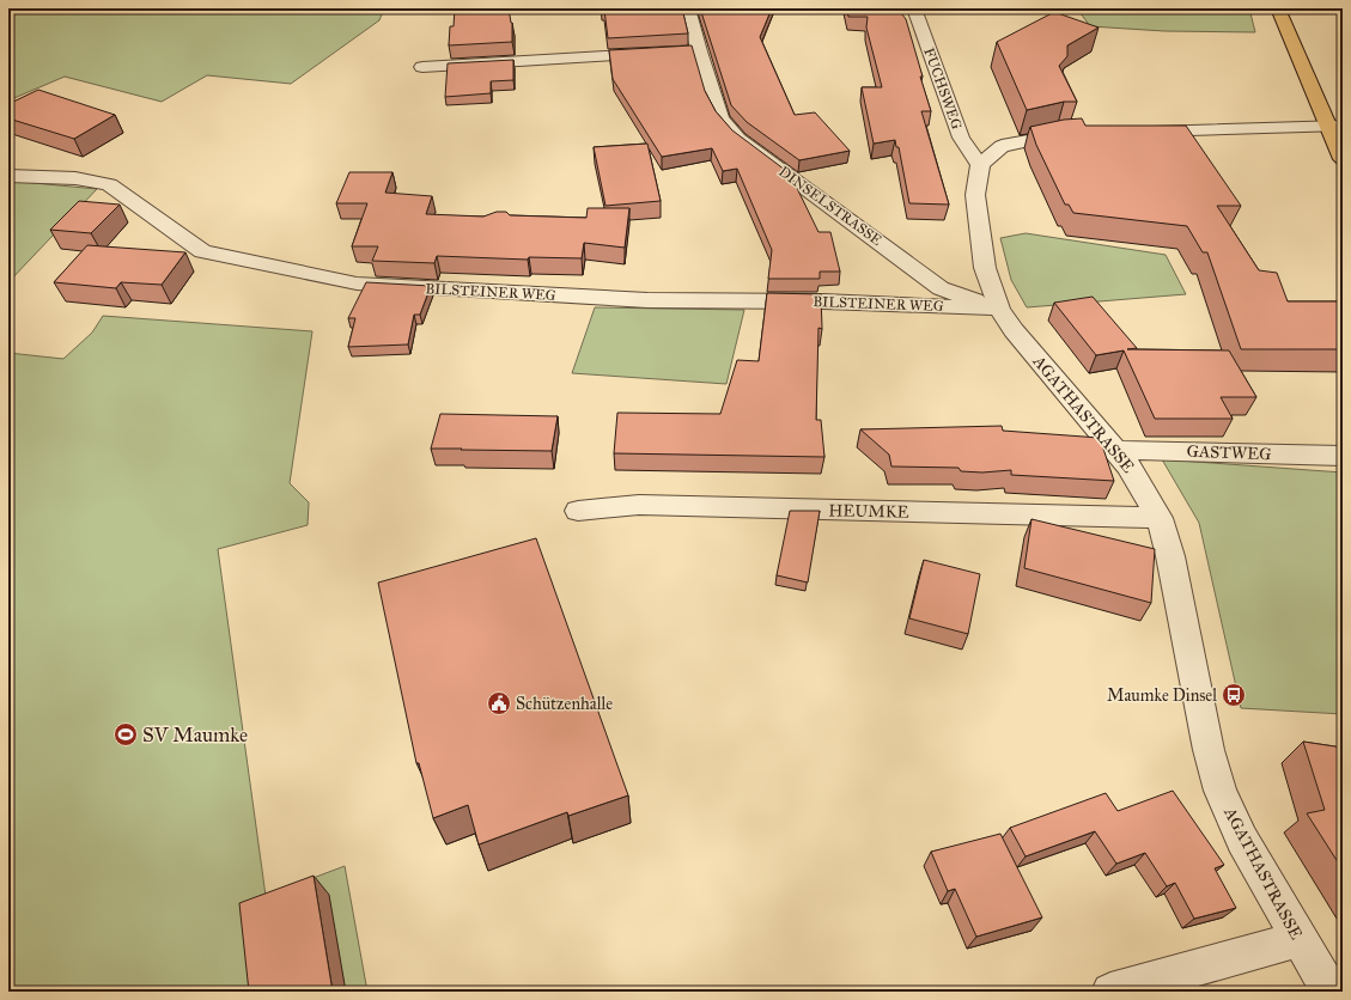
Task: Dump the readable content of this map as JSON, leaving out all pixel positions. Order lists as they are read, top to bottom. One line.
{"streets":{"street":["FUCHSWEG","DINSELSTRASSE","BILSTEINER WEG","AGATHASTRASSE","GASTWEG","HEUMKE"]},"crossings":[["FUCHSWEG","AGATHASTRASSE"],["DINSELSTRASSE","BILSTEINER WEG"],["DINSELSTRASSE","AGATHASTRASSE"],["BILSTEINER WEG","AGATHASTRASSE"],["AGATHASTRASSE","GASTWEG"],["AGATHASTRASSE","HEUMKE"]],"places":{"bus stop":["Maumke Dinsel"],"public building":["Schützenhalle"],"sports":["SV Maumke"]}}
